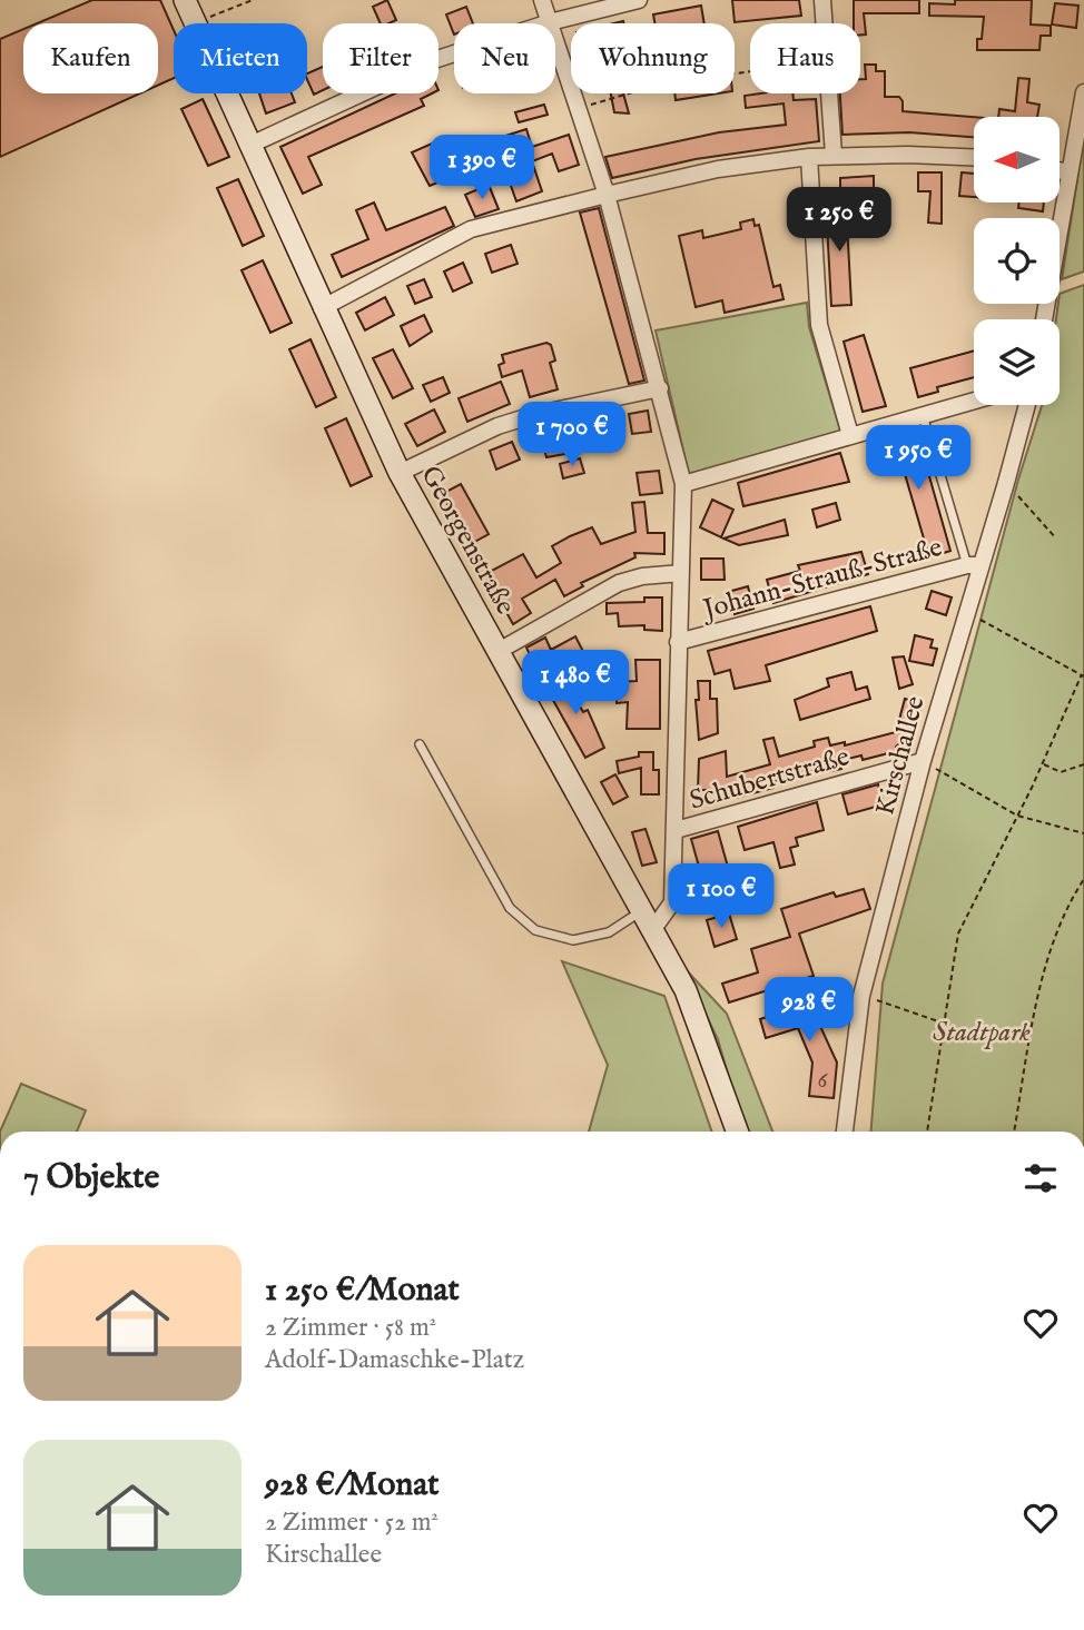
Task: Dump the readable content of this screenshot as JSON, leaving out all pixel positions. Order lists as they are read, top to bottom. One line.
{"streets":{"main road":["Georgenstraße"],"street":["Johann-Strauß-Straße","Kirschallee","Schubertstraße"]},"crossings":[["Johann-Strauß-Straße","Kirschallee"],["Kirschallee","Schubertstraße"]],"parks":["Stadtpark"],"house_numbers":["6"],"north":"left","page":{"chip":["Kaufen","Mieten","Filter","Neu","Wohnung","Haus"],"price":["1 390 €","1 250 €","1 700 €","1 950 €","1 480 €","1 100 €","928 €"],"heading":"7 Objekte","list":[{"name":"1 250 €/Monat","note":"2 Zimmer · 58 m² · Adolf-Damaschke-Platz"},{"name":"928 €/Monat","note":"2 Zimmer · 52 m² · Kirschallee"}]}}
